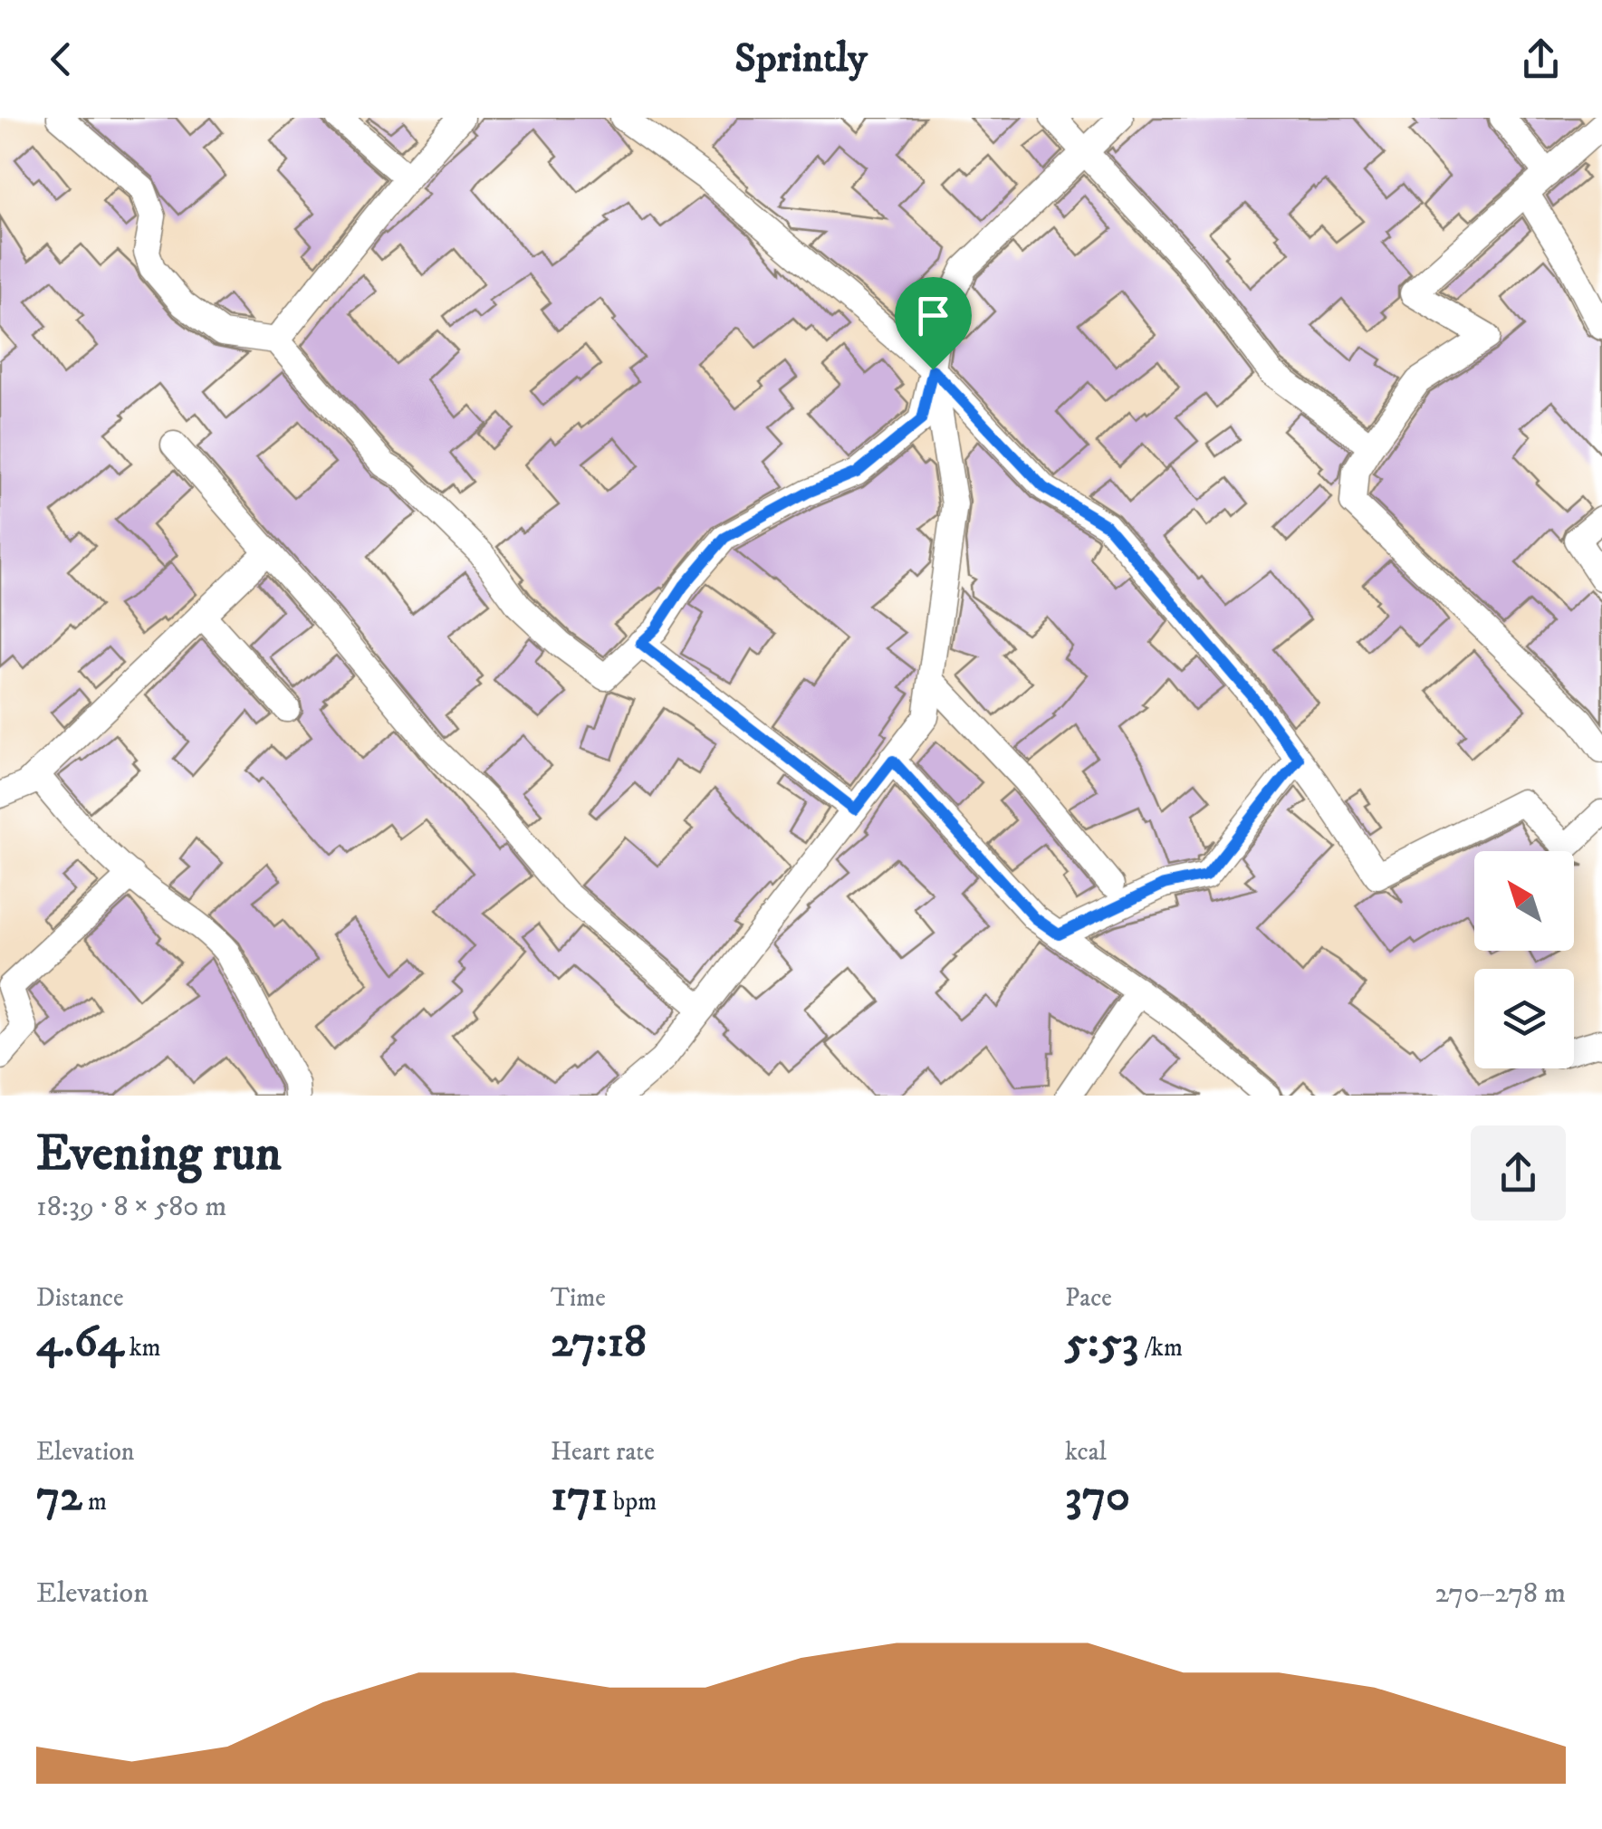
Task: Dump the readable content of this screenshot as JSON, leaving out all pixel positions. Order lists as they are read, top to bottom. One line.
{"north":"top left","page":{"header":"Sprintly","heading":["Evening run","18:39 · 8 × 580 m"],"stats":[["Distance","4.64 km"],["Time","27:18"],["Pace","5:53 /km"],["Elevation","72 m"],["Heart rate","171 bpm"],["kcal","370"]],"chart":["Elevation","270–278 m"]}}
